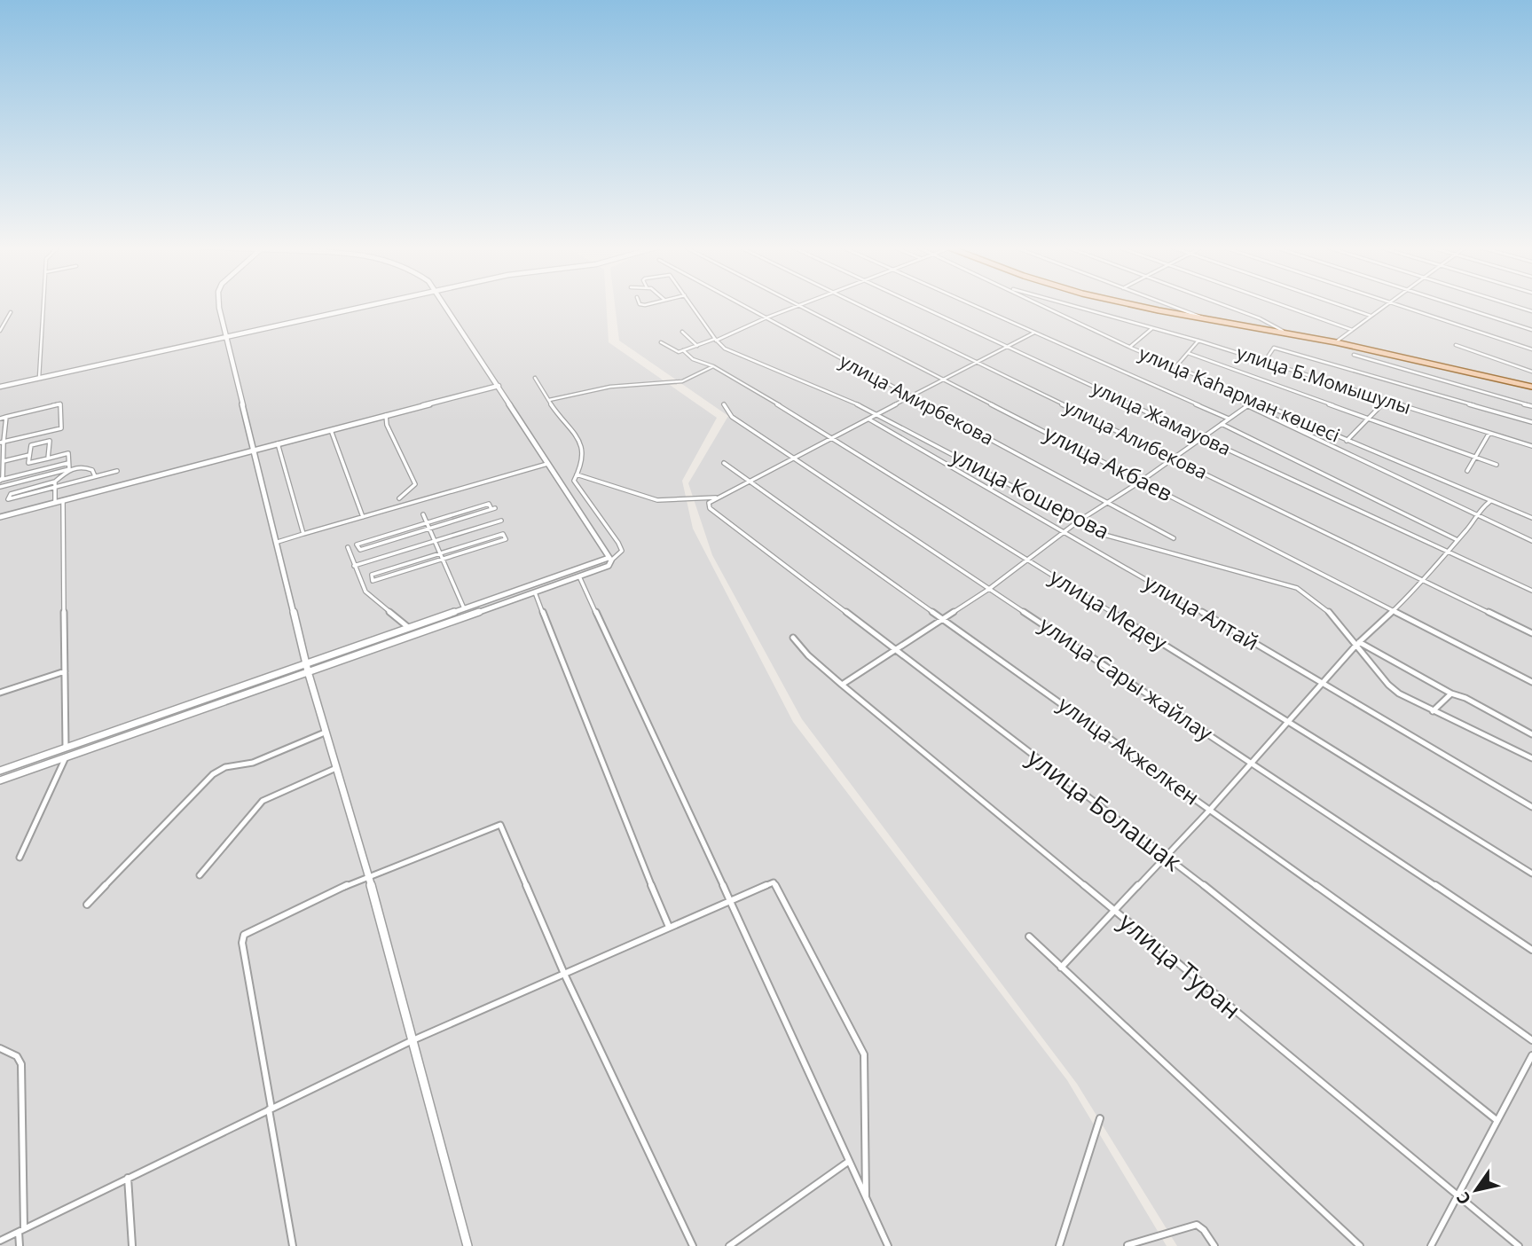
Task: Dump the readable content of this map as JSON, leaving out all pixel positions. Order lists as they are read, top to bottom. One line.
{"streets":{"street":["улица Б.Момышулы","улица Каһарман көшесі","улица Амирбекова","улица Жамауова","улица Алибекова","улица Акбаев","улица Кошерова","улица Медеу","улица Алтай","улица Сары жайлау","улица Акжелкен","улица Болашак","улица Туран"]},"north":"bottom left"}
